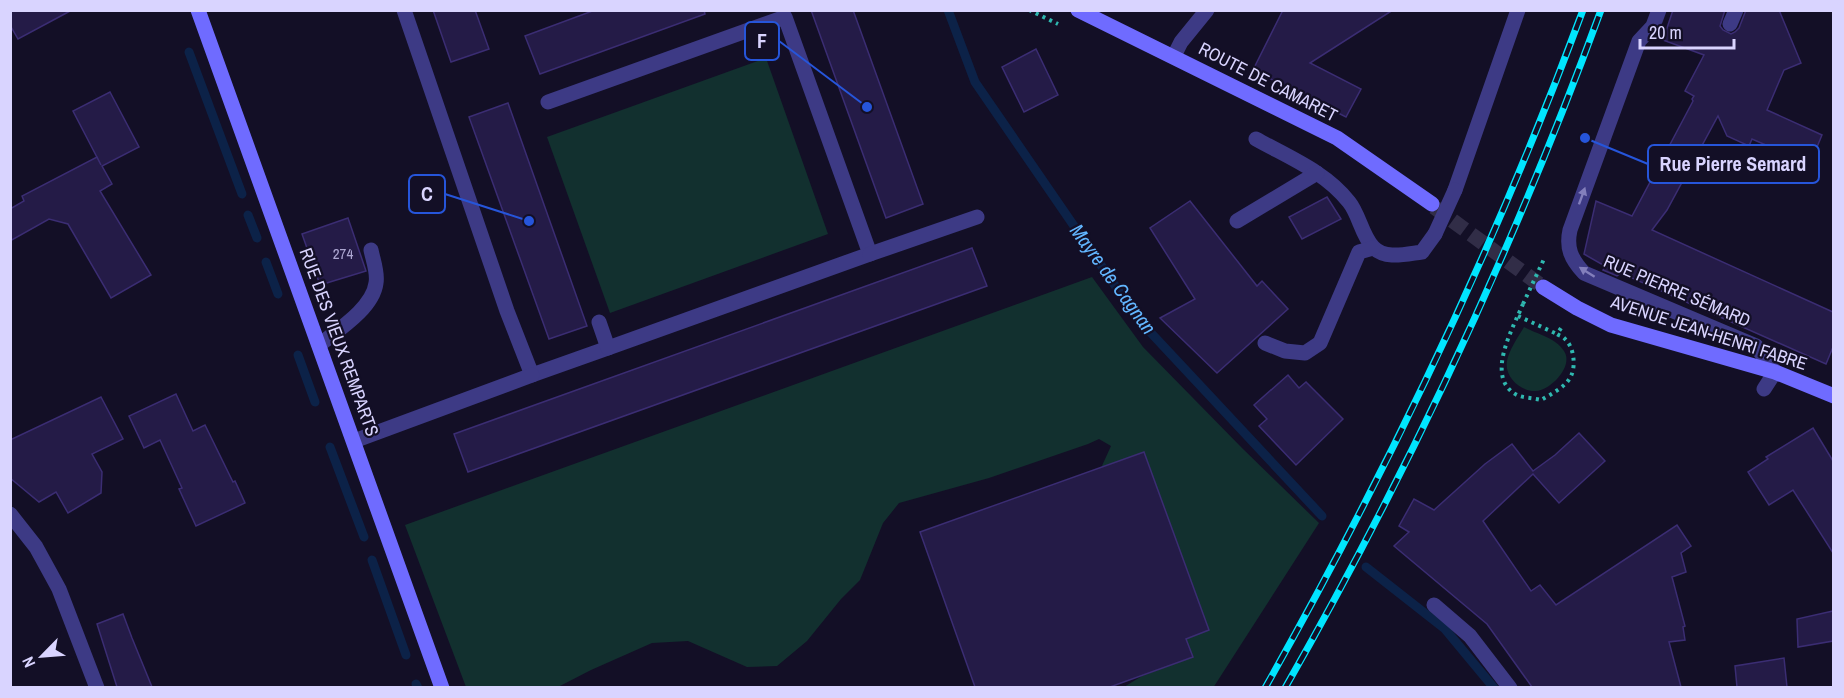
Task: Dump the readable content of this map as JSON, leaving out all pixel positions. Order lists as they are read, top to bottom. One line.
{"streets":{"main road":["ROUTE DE CAMARET","AVENUE JEAN-HENRI FABRE","RUE DES VIEUX REMPARTS"],"street":["RUE PIERRE SÉMARD"]},"crossings":[["RUE PIERRE SÉMARD","AVENUE JEAN-HENRI FABRE"]],"water":["Mayre de Cagnan"],"places":["F","Rue Pierre Semard","C"],"house_numbers":["274"],"scale_bar":"20 m","north":"bottom left"}
